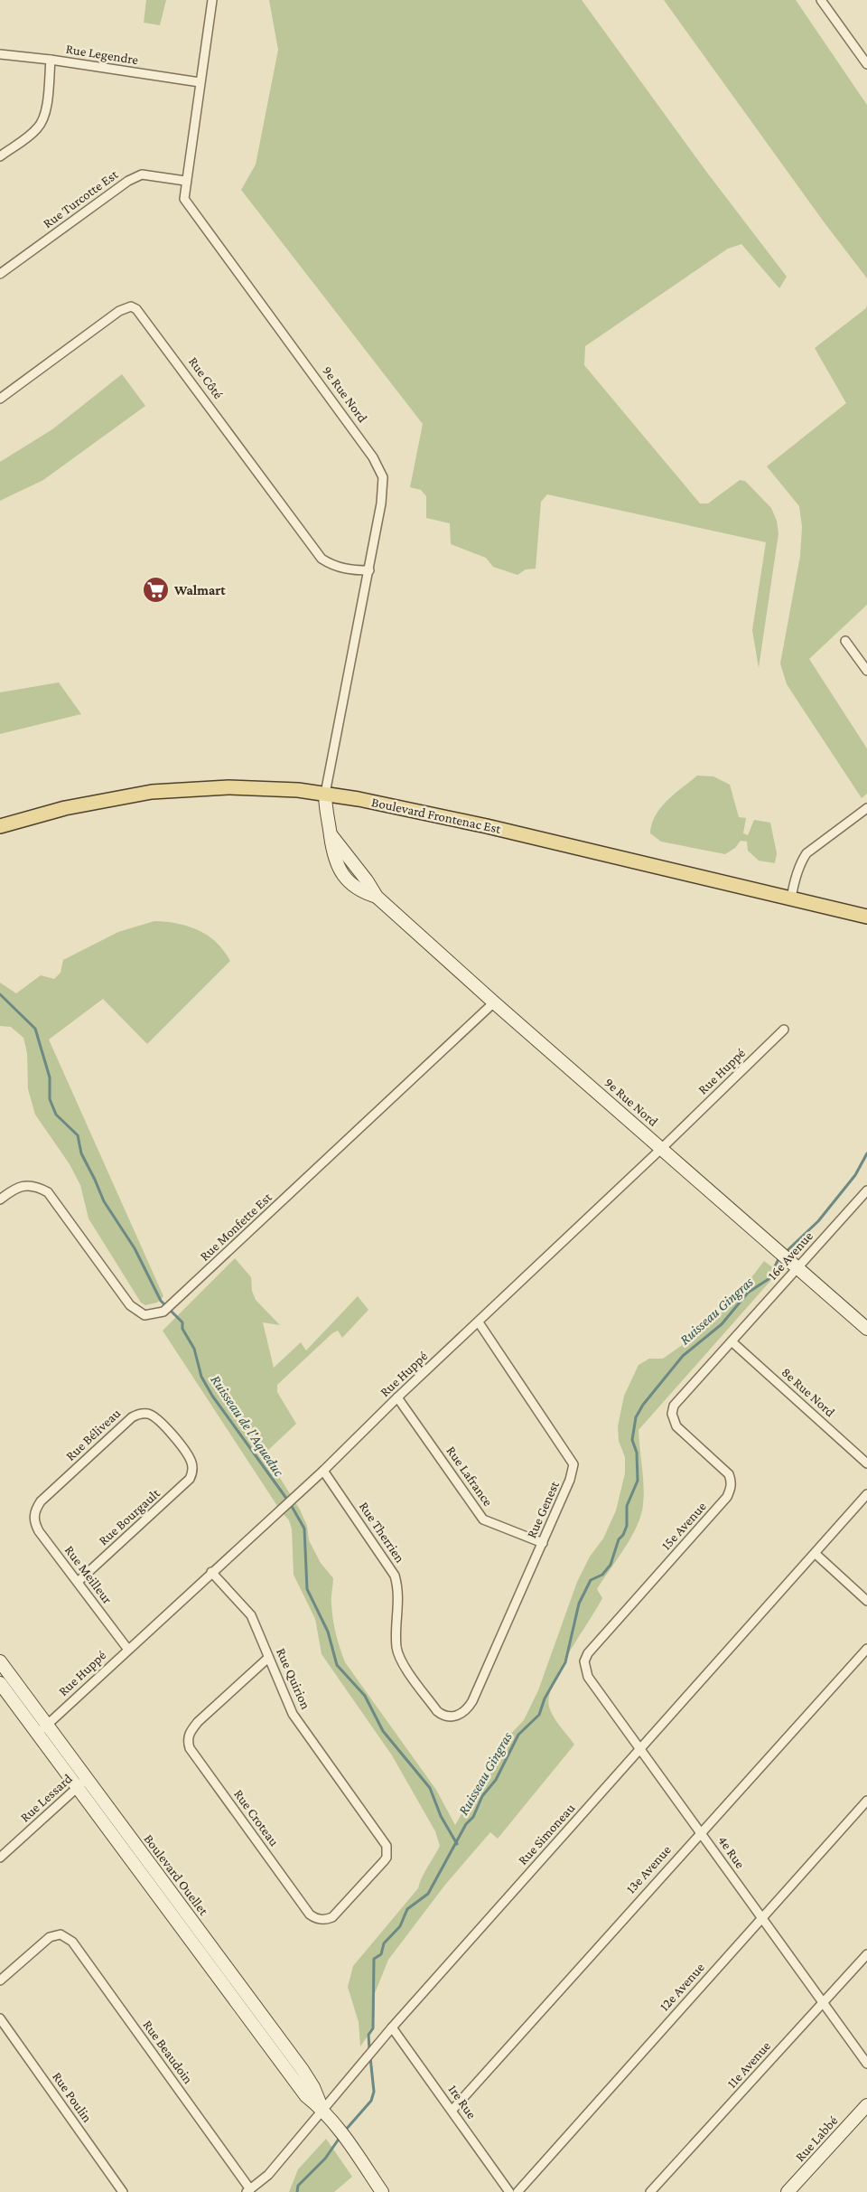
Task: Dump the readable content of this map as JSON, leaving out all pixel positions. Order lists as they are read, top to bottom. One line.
{"streets":{"main road":["Boulevard Frontenac Est"],"street":["Rue Legendre","Rue Turcotte Est","Rue Côté","9e Rue Nord","Rue Huppé","Rue Monfette Est","16e Avenue","8e Rue Nord","Rue Béliveau","Rue Lafrance","Rue Genest","Rue Bourgault","15e Avenue","Rue Therrien","Rue Meilleur","Rue Quirion","Rue Lessard","Rue Croteau","Rue Simoneau","4e Rue","13e Avenue","Boulevard Ouellet","12e Avenue","Rue Beaudoin","11e Avenue","Rue Poulin","1re Rue","Rue Labbé"]},"crossings":[["Rue Legendre","9e Rue Nord"],["Rue Turcotte Est","9e Rue Nord"],["Rue Côté","9e Rue Nord"],["9e Rue Nord","Boulevard Frontenac Est"],["9e Rue Nord","Rue Huppé"],["9e Rue Nord","Rue Monfette Est"],["9e Rue Nord","16e Avenue"],["Rue Huppé","Rue Lafrance"],["Rue Huppé","Rue Genest"],["Rue Huppé","Rue Therrien"],["Rue Huppé","Rue Meilleur"],["Rue Huppé","Rue Quirion"],["Rue Huppé","Boulevard Ouellet"],["16e Avenue","8e Rue Nord"],["16e Avenue","15e Avenue"],["Rue Béliveau","Rue Bourgault"],["Rue Béliveau","Rue Meilleur"],["Rue Lafrance","Rue Genest"],["Rue Genest","Rue Therrien"],["Rue Bourgault","Rue Meilleur"],["15e Avenue","4e Rue"],["Rue Quirion","Rue Croteau"],["Rue Lessard","Boulevard Ouellet"],["Rue Simoneau","4e Rue"],["Rue Simoneau","Boulevard Ouellet"],["Rue Simoneau","Rue Beaudoin"],["Rue Simoneau","1re Rue"],["4e Rue","13e Avenue"],["4e Rue","12e Avenue"],["4e Rue","11e Avenue"],["13e Avenue","1re Rue"]],"water":["Ruisseau Gingras","Ruisseau de l'Aqueduc"],"places":{"supermarket":["Walmart"]}}
